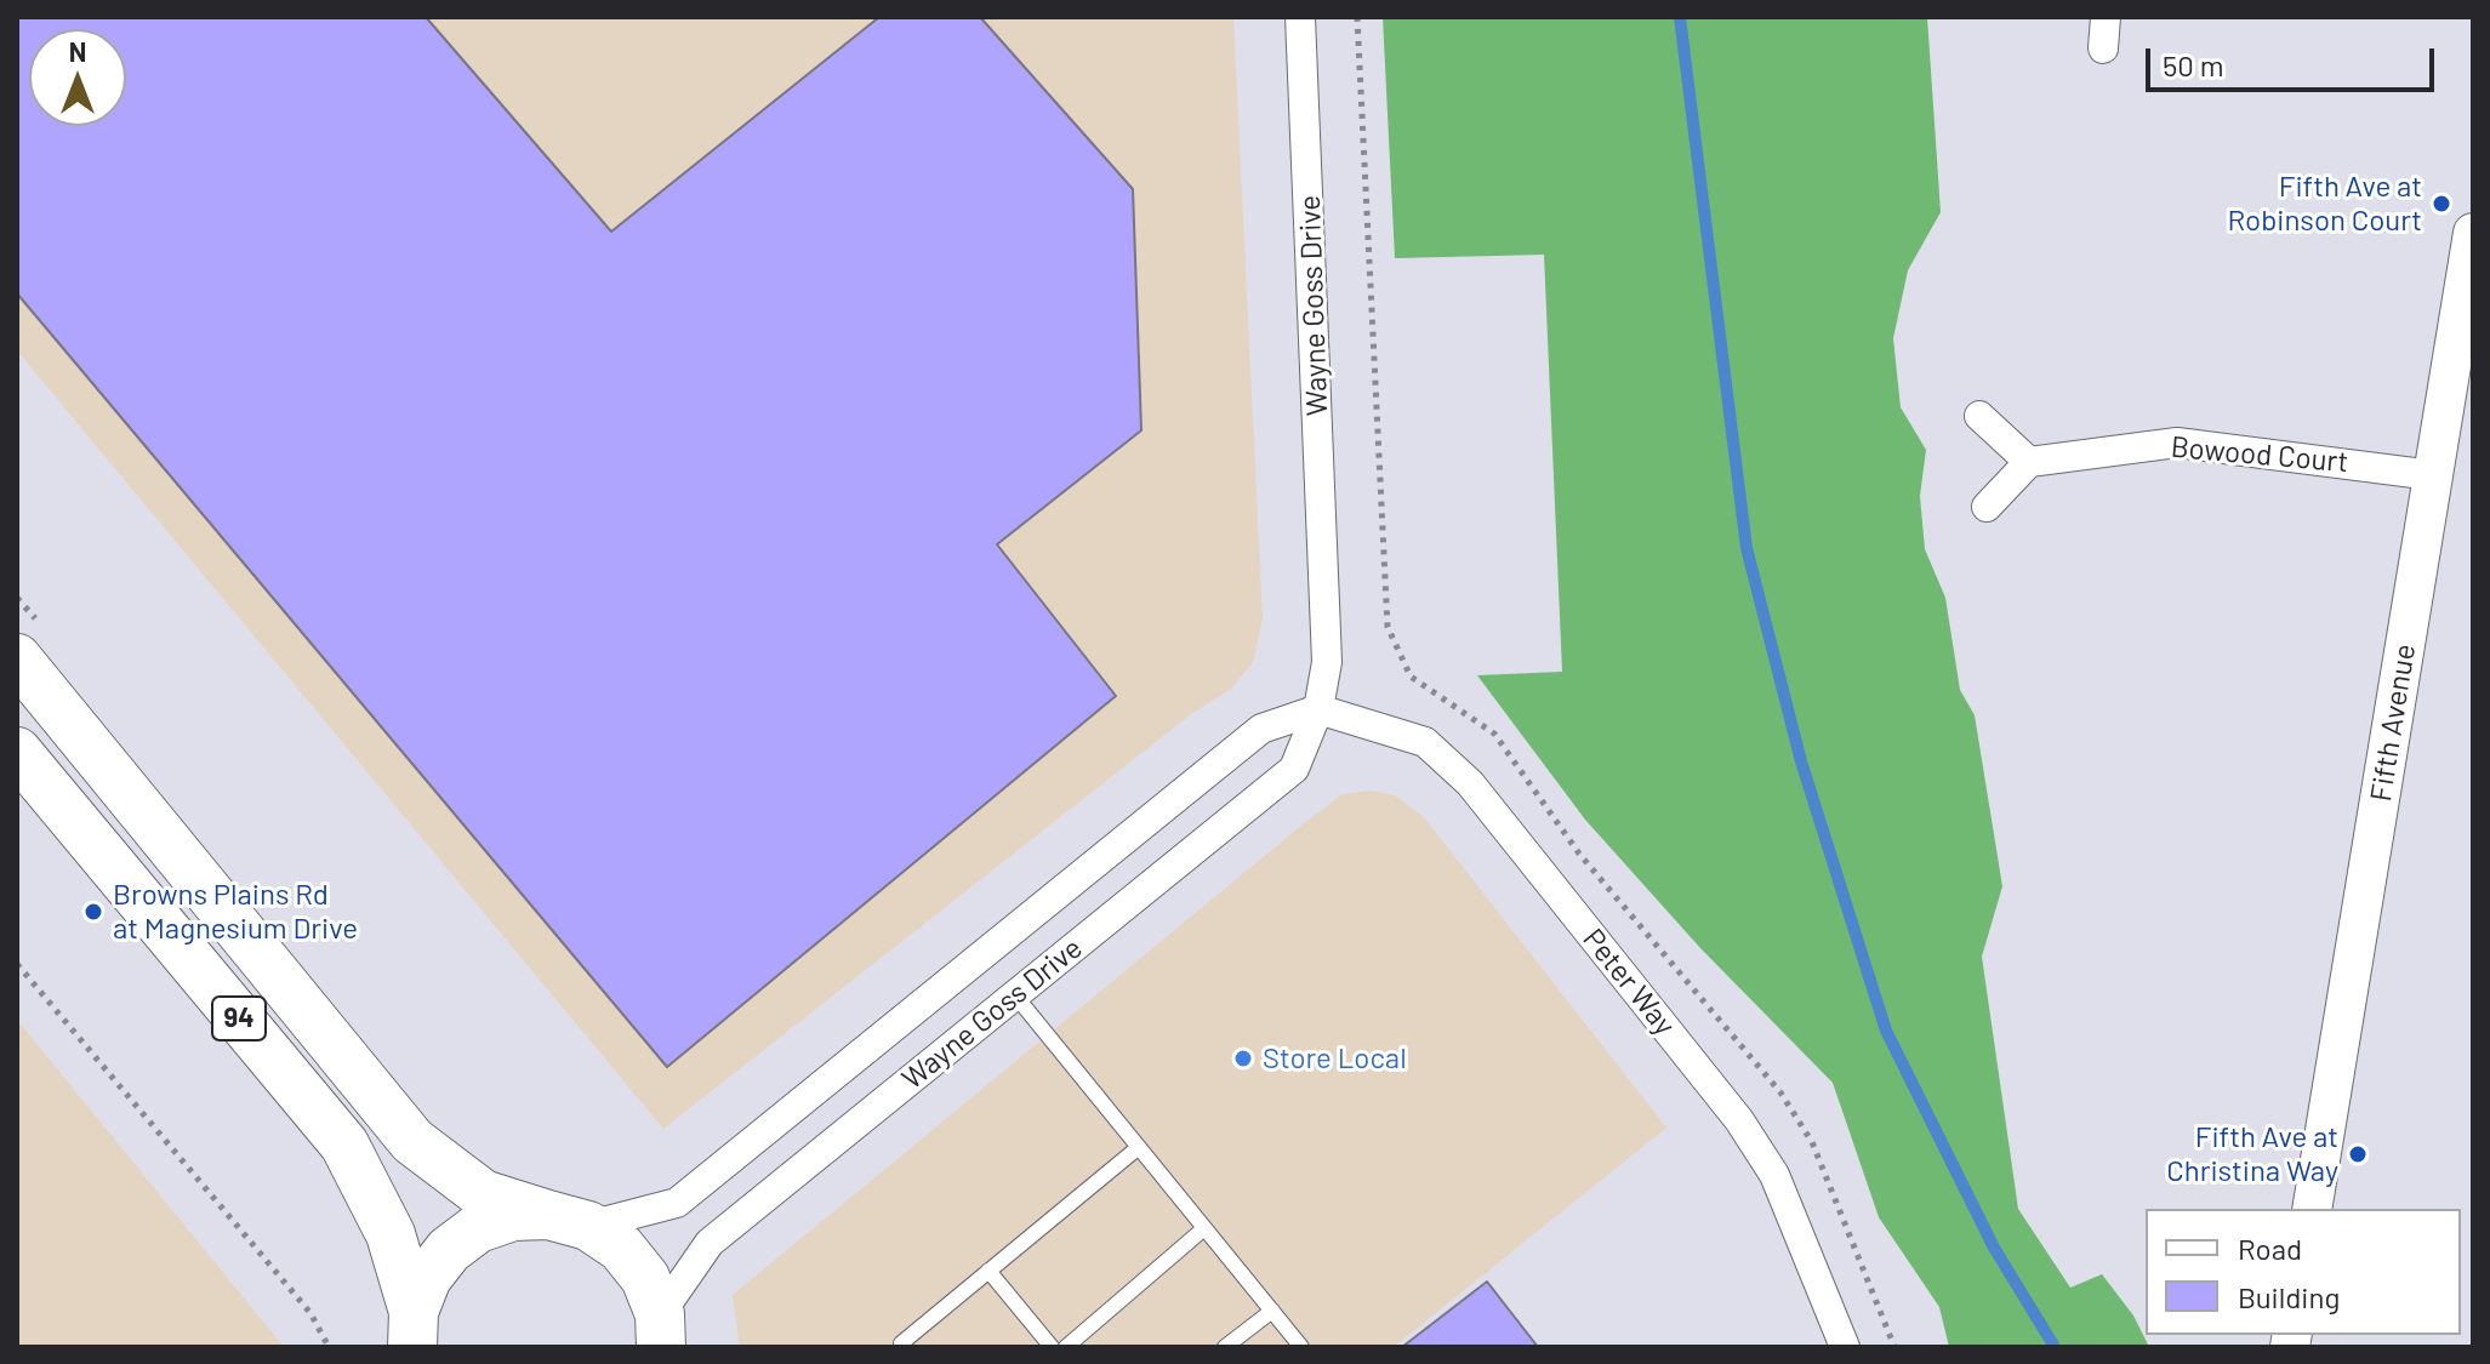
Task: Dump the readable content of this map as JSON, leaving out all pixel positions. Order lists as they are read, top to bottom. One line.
{"streets":{"main road":["94"],"street":["Wayne Goss Drive","Bowood Court","Fifth Avenue","Peter Way"]},"crossings":[["Wayne Goss Drive","Peter Way"],["Wayne Goss Drive","94"],["Bowood Court","Fifth Avenue"]],"places":["Fifth Ave at Robinson Court","Browns Plains Rd at Magnesium Drive","Store Local","Fifth Ave at Christina Way"],"legend":["Road","Building"],"scale_bar":"50 m","north":"top"}
